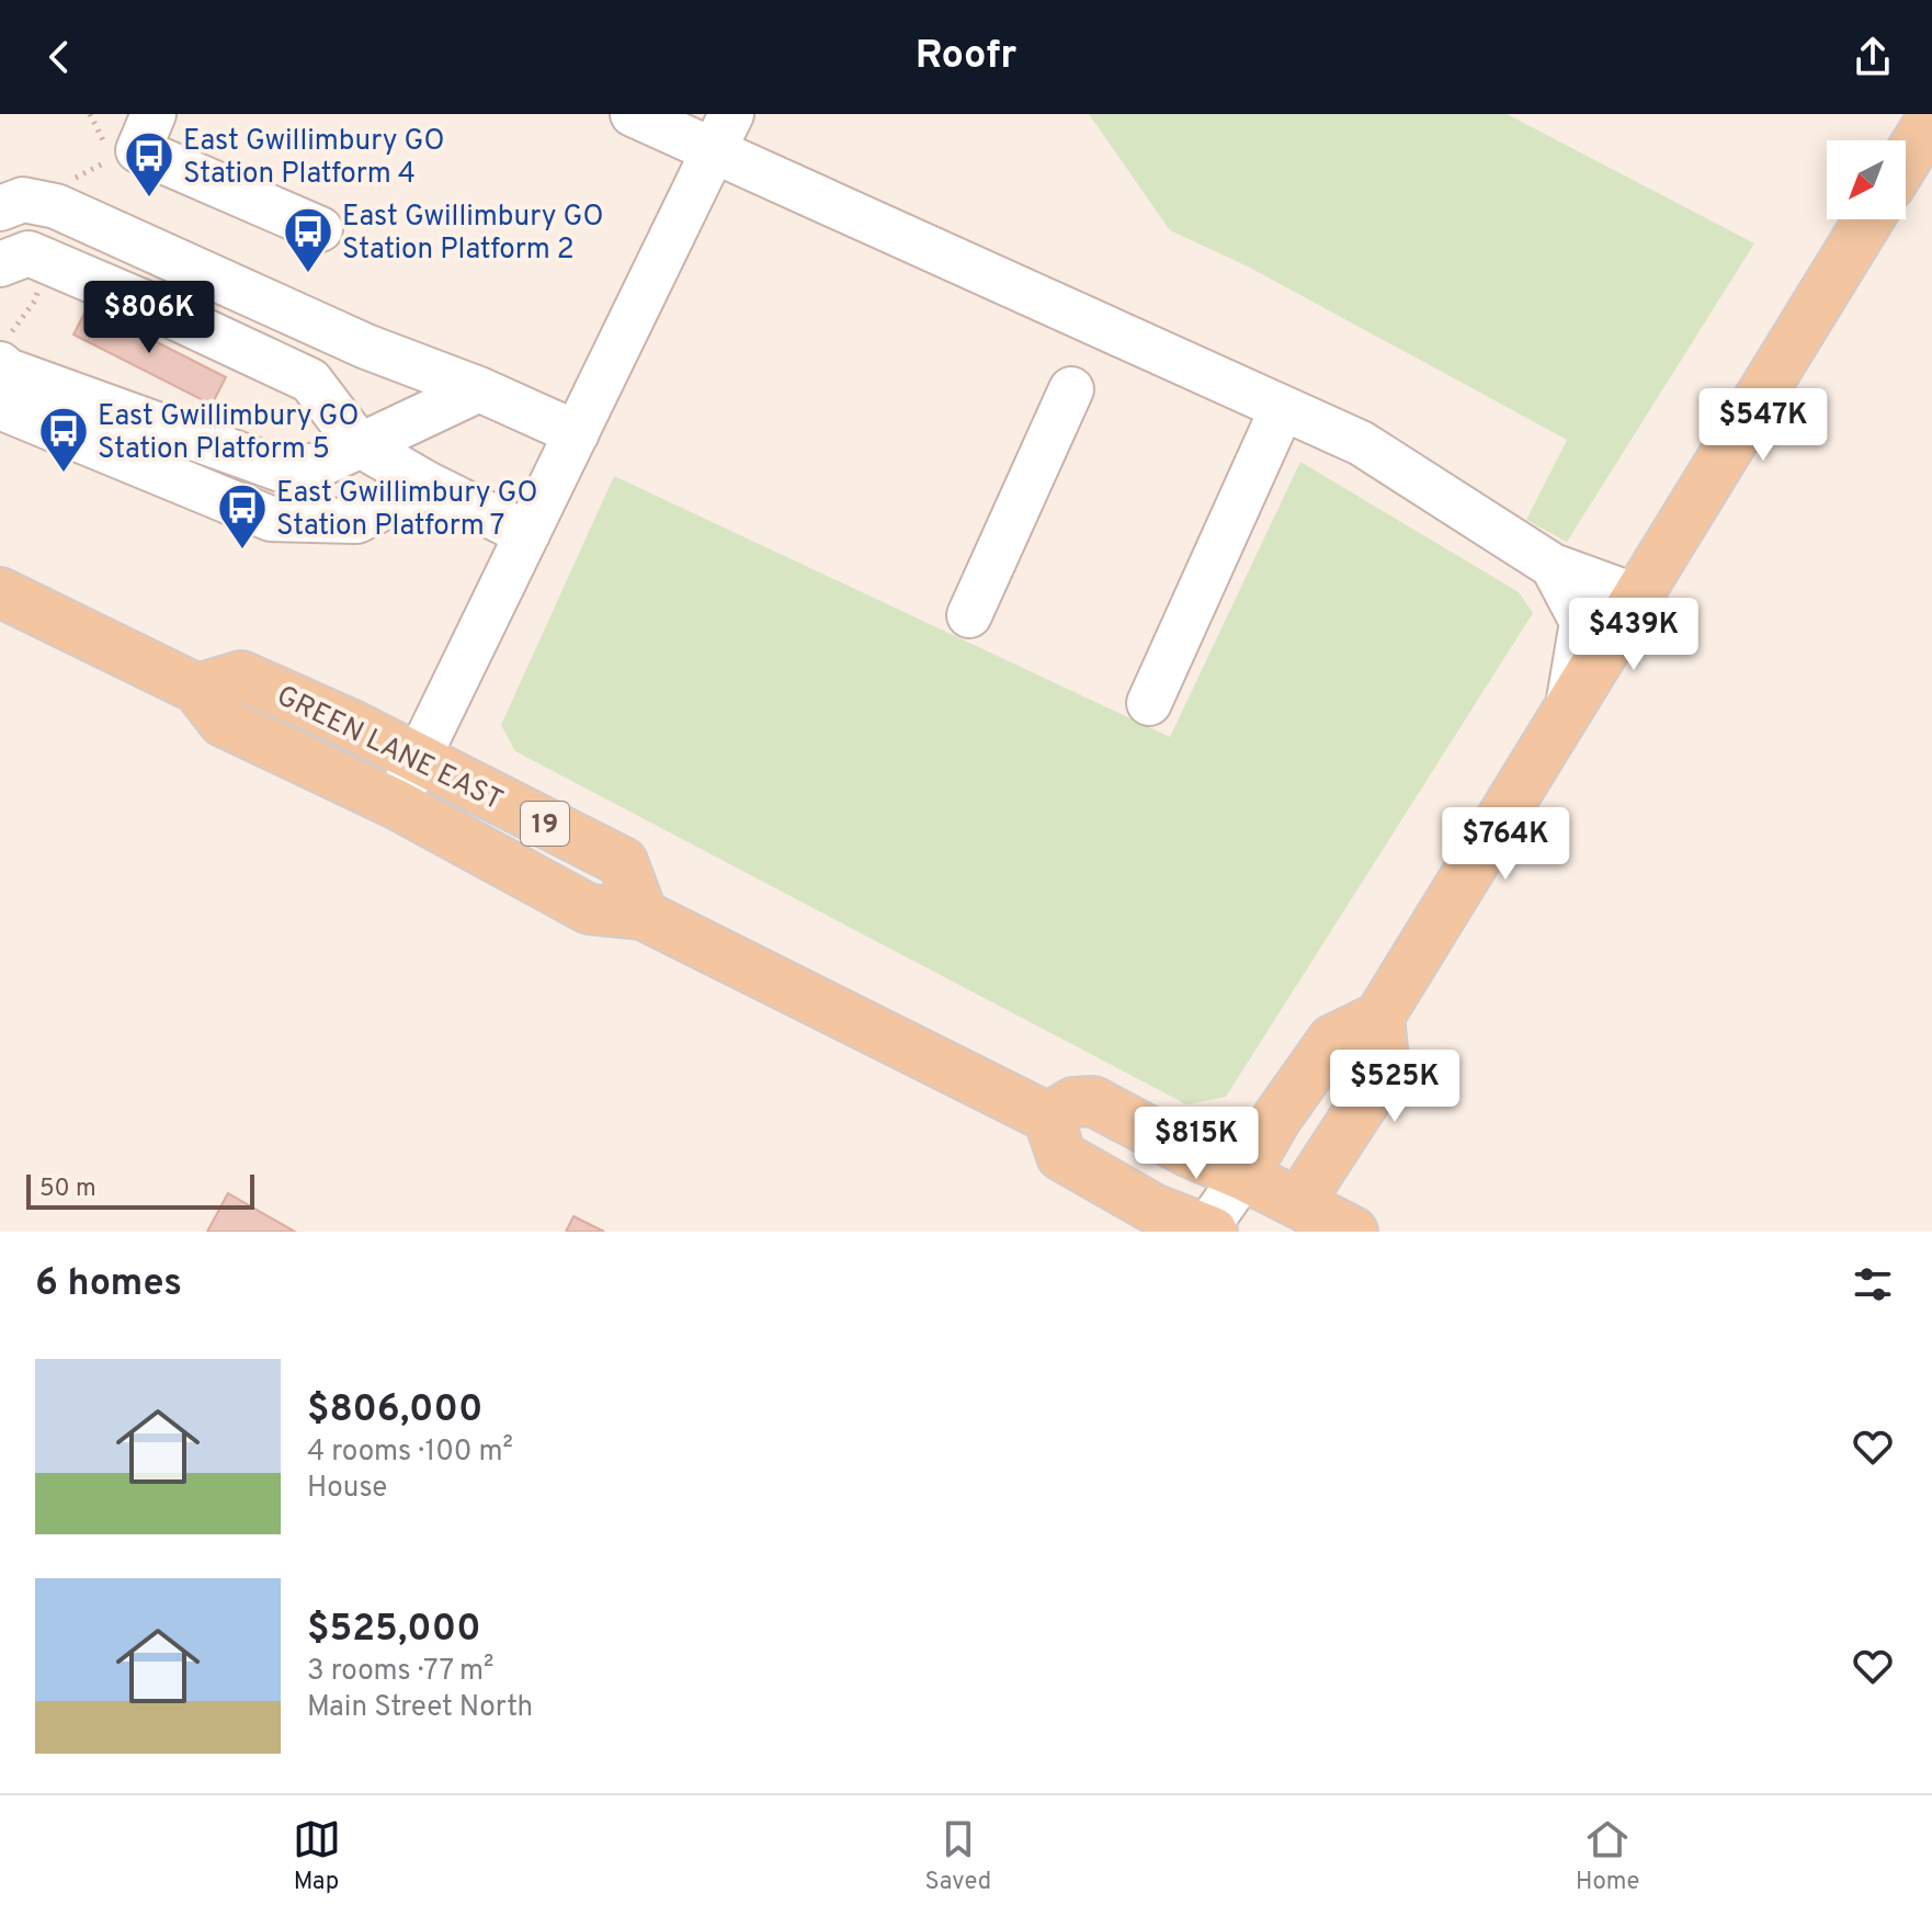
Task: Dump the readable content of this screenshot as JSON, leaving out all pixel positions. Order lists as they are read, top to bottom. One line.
{"streets":{"main road":["GREEN LANE EAST","19"]},"places":{"bus stop":["East Gwillimbury GO Station Platform 4","East Gwillimbury GO Station Platform 2","East Gwillimbury GO Station Platform 5","East Gwillimbury GO Station Platform 7"]},"scale_bar":"50 m","north":"bottom left","page":{"header":"Roofr","price":["$806K","$547K","$439K","$764K","$525K","$815K"],"scale":"50 m","heading":"6 homes","list":[{"name":"$806,000","note":"4 rooms · 100 m² · House"},{"name":"$525,000","note":"3 rooms · 77 m² · Main Street North"}],"tabs":["Map","Saved","Home"]}}
